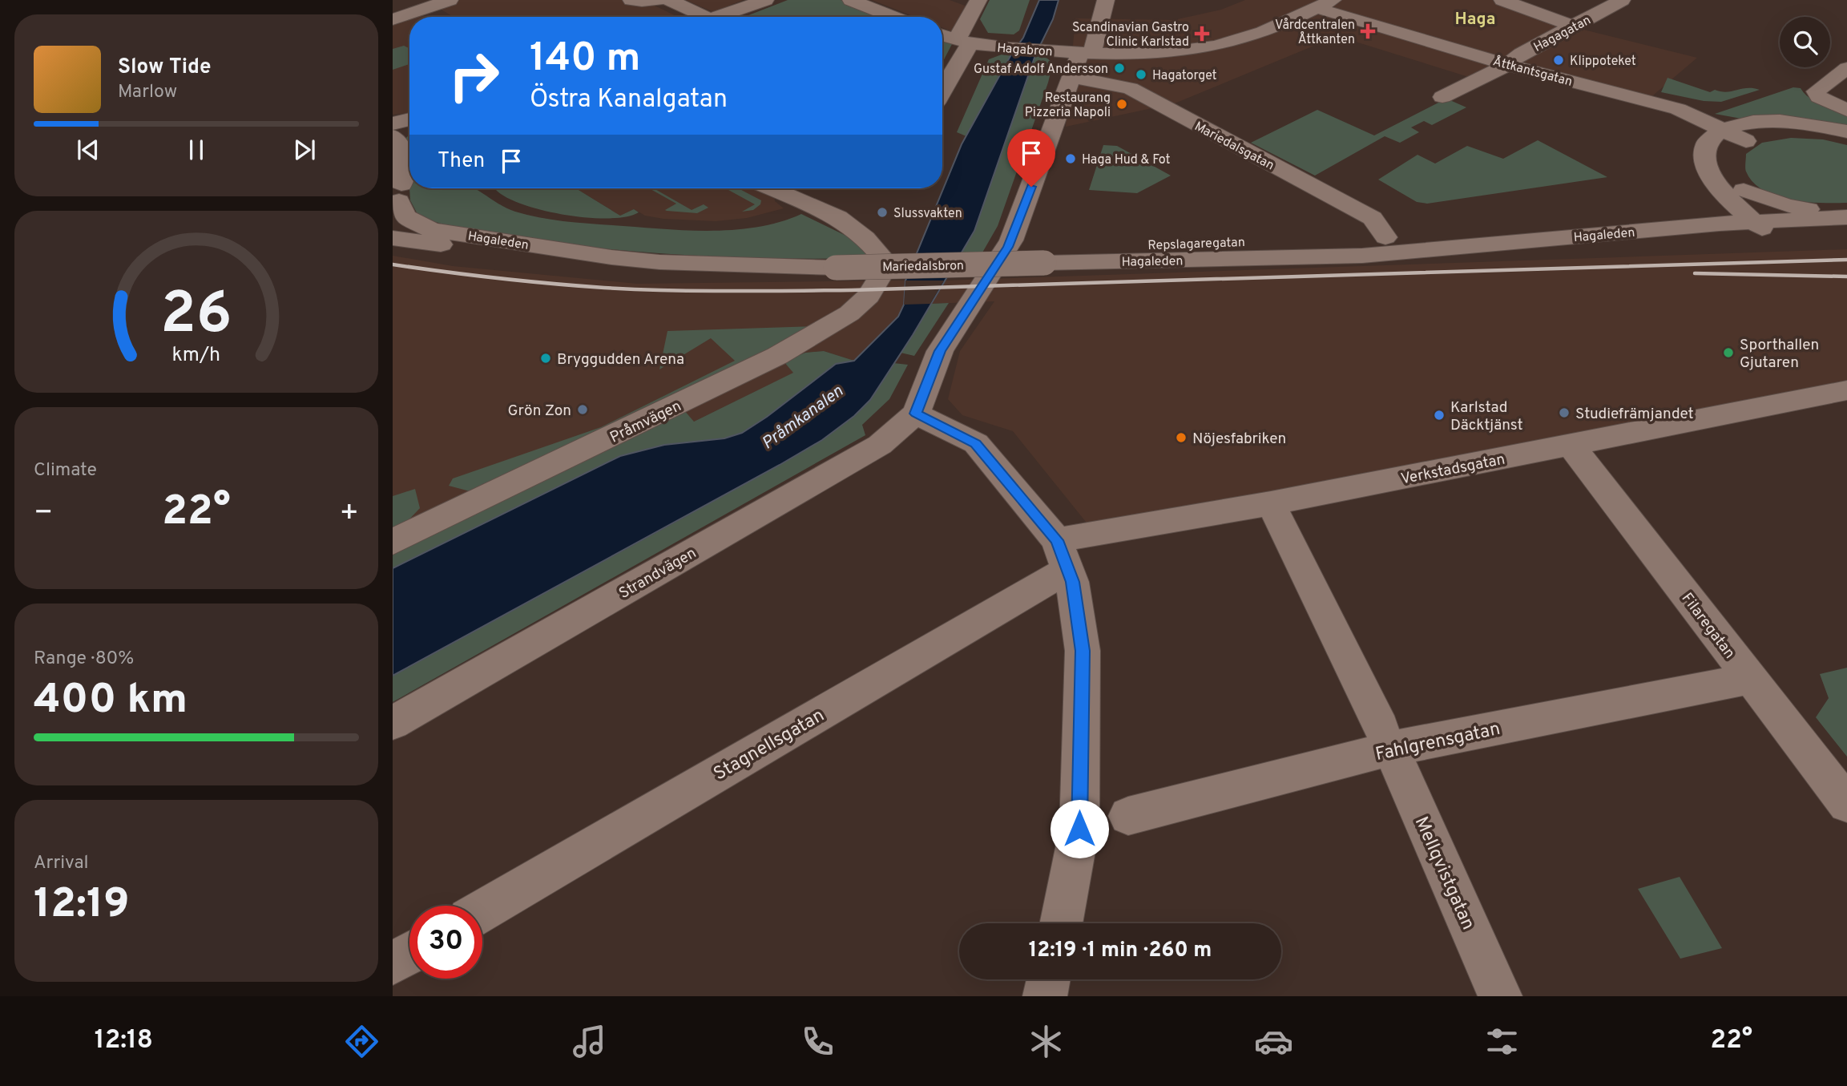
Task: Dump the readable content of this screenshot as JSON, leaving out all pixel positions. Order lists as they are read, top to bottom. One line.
{"streets":{"street":["Hagagatan","Hagabron","Åttkantsgatan","Mariedalsgatan","Hagaleden","Repslagaregatan","Mariedalsbron","Pråmvägen","Verkstadsgatan","Strandvägen","Filaregatan","Fahlgrensgatan","Stagnellsgatan","Mellqvistgatan"]},"crossings":[["Hagagatan","Åttkantsgatan"],["Hagabron","Åttkantsgatan"],["Mariedalsgatan","Repslagaregatan"],["Hagaleden","Mariedalsbron"],["Verkstadsgatan","Filaregatan"],["Verkstadsgatan","Stagnellsgatan"],["Verkstadsgatan","Mellqvistgatan"],["Filaregatan","Fahlgrensgatan"],["Fahlgrensgatan","Mellqvistgatan"]],"districts":["Haga"],"water":["Pråmkanalen"],"places":{"health":["Vårdcentralen Åttkanten","Scandinavian Gastro Clinic Karlstad"],"other":["Klippoteket","Gustaf Adolf Andersson","Hagatorget","Restaurang Pizzeria Napoli","Haga Hud & Fot","Slussvakten","Sporthallen Gjutaren","Bryggudden Arena","Grön Zon","Studiefrämjandet","Karlstad Däcktjänst","Nöjesfabriken"]},"page":{"turn":["140 m","Östra Kanalgatan"],"song":["Slow Tide","Marlow"],"then":"Then","tile":["Climate",["Range · 80%","400 km"],["Arrival","12:19"]],"heat":["−","22°","+"],"limit":"30","trip":"12:19 · 1 min · 260 m","tabs":["12:18","22°"],"gauge":["26","km/h"]}}
